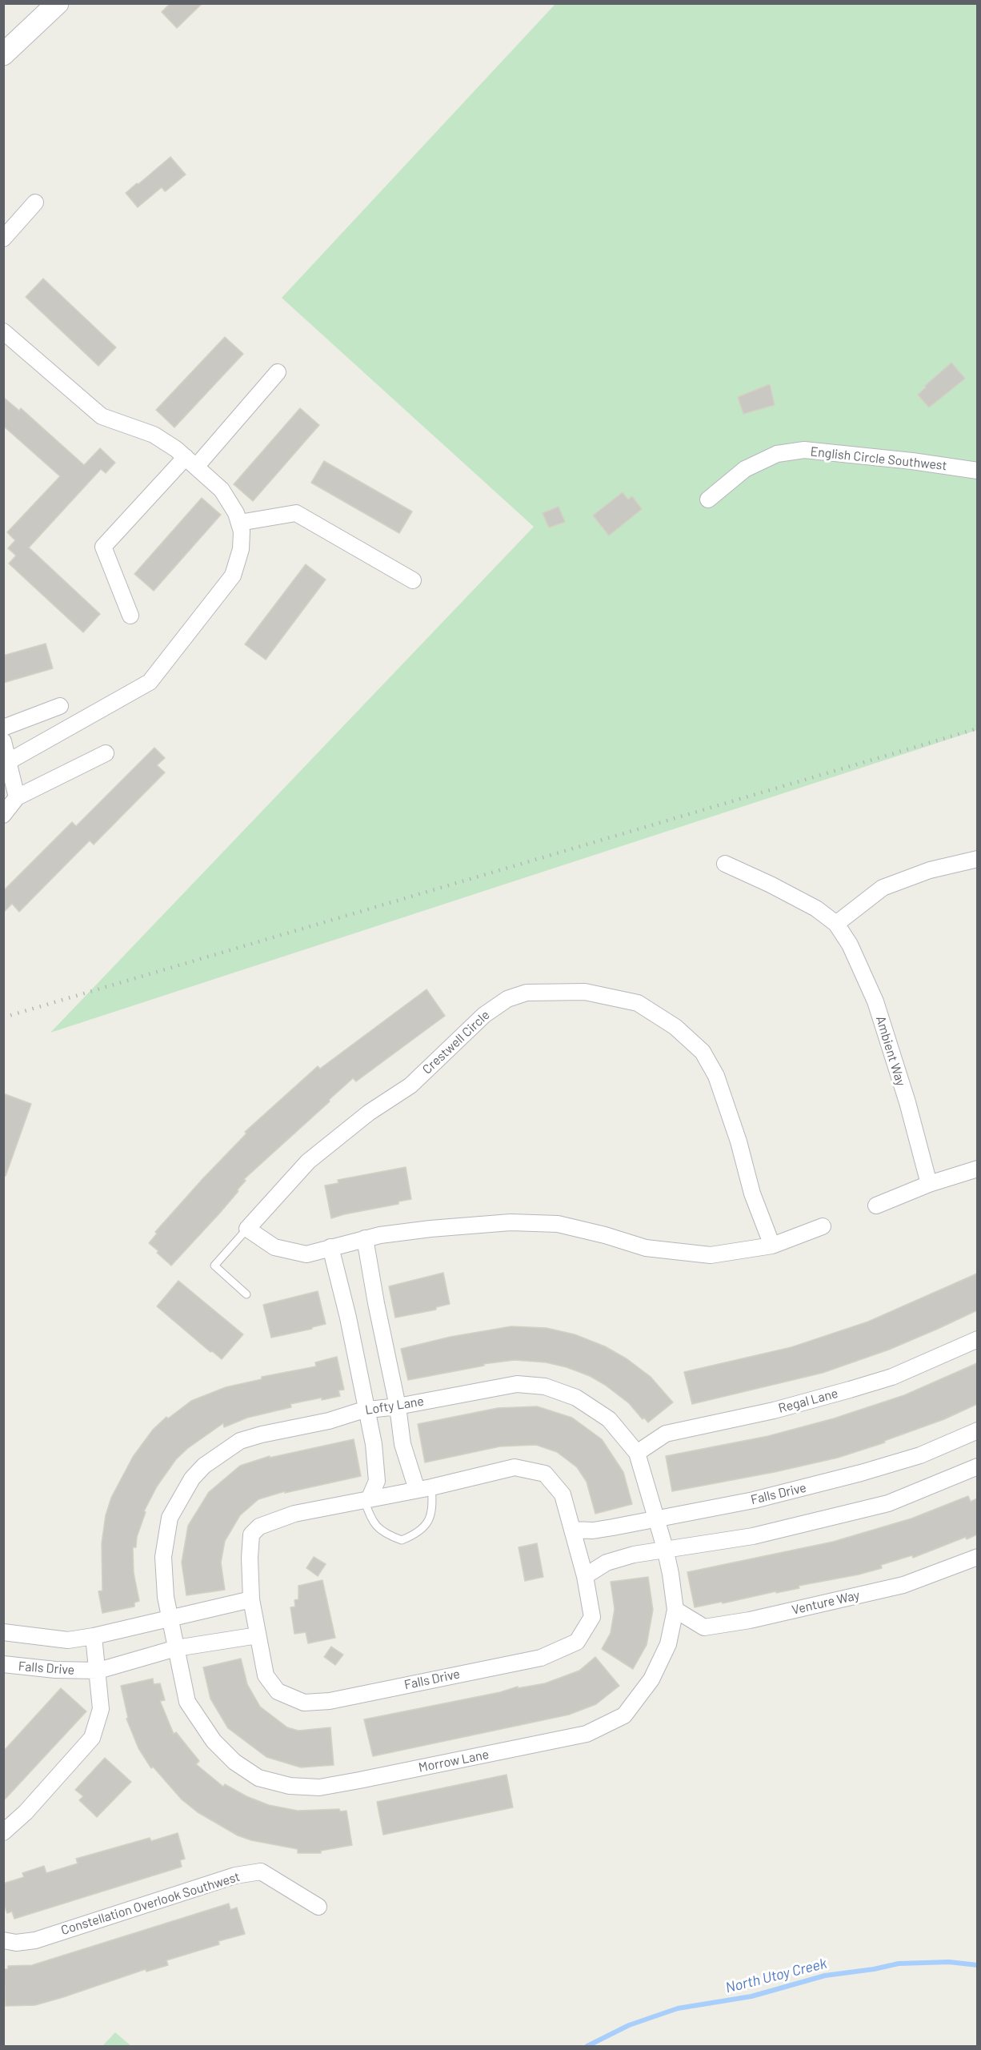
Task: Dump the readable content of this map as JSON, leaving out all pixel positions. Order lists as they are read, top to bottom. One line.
{"streets":{"street":["English Circle Southwest","Crestwell Circle","Ambient Way","Regal Lane","Lofty Lane","Falls Drive","Venture Way","Morrow Lane","Constellation Overlook Southwest"]},"crossings":[["Regal Lane","Lofty Lane"],["Lofty Lane","Falls Drive"],["Lofty Lane","Morrow Lane"],["Falls Drive","Morrow Lane"],["Venture Way","Morrow Lane"]],"water":["North Utoy Creek"]}
